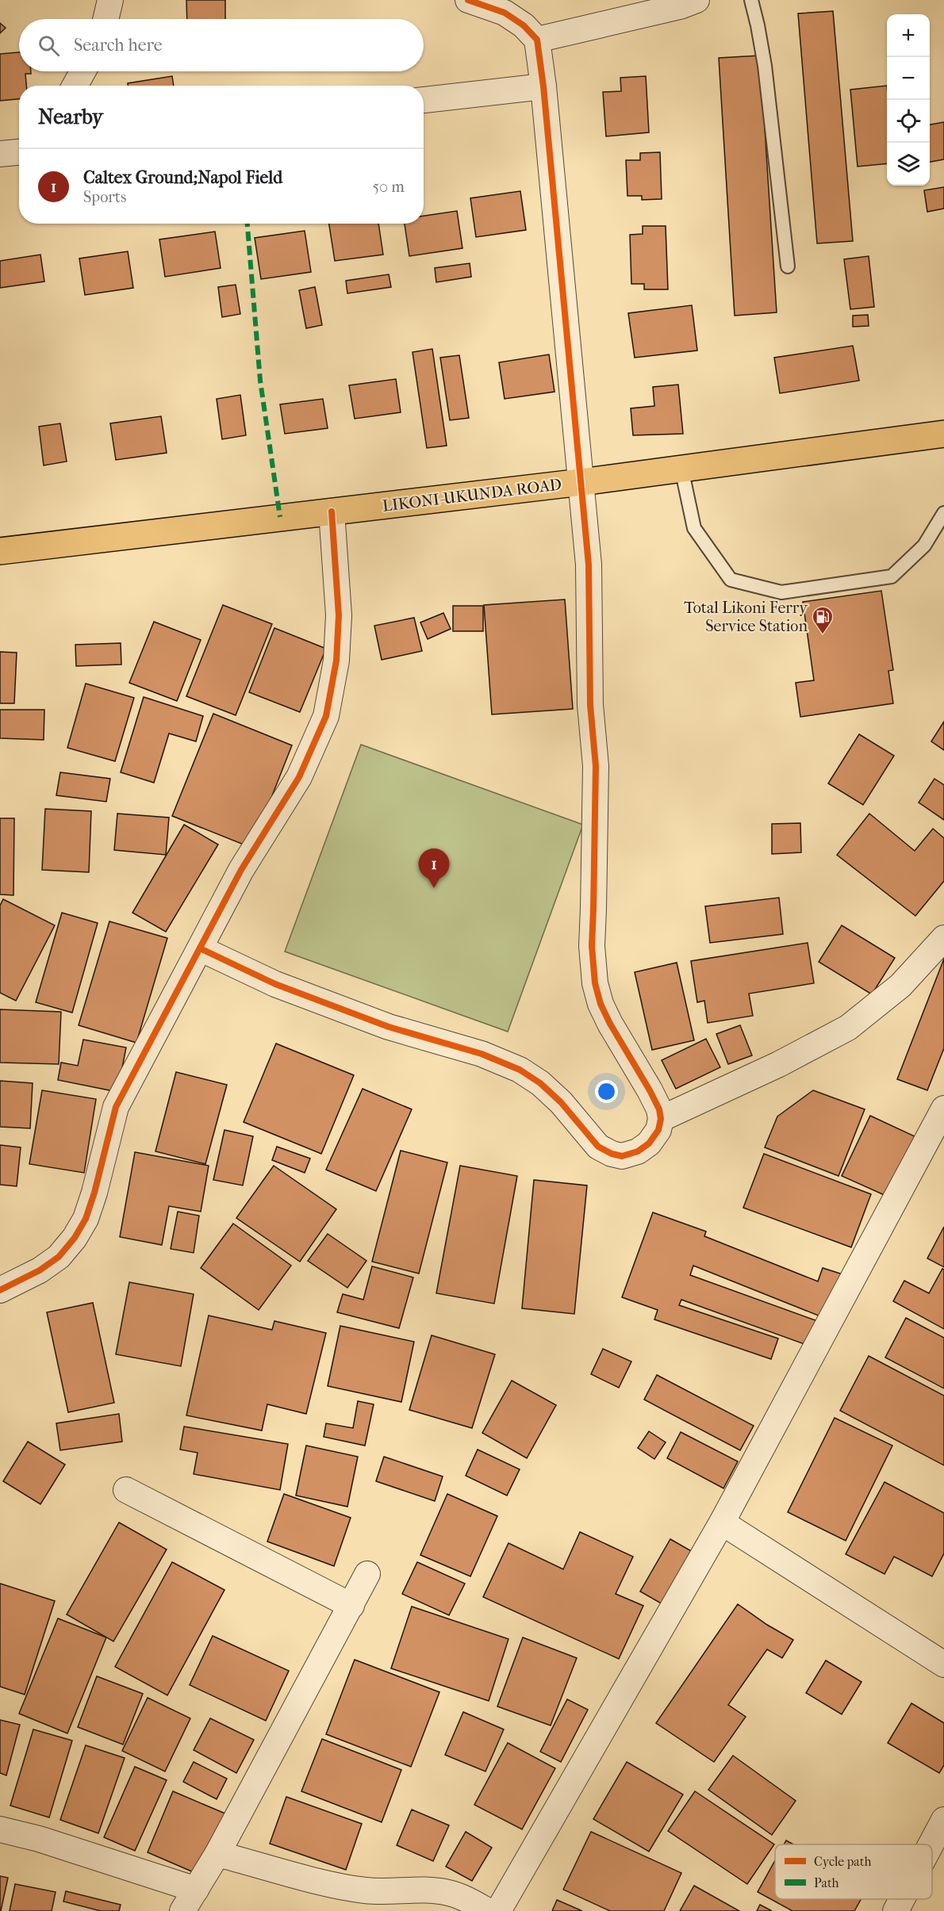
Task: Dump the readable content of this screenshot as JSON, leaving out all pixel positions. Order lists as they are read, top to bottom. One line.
{"streets":{"highway":["LIKONI-UKUNDA ROAD"]},"places":{"fuel station":["Total Likoni Ferry Service Station"]},"legend":["Cycle path","Path"],"page":{"map_buttons":["+","−"],"search":"Search here","heading":"Nearby","list":[{"mark":"1","name":"Caltex Ground;Napol Field","note":"Sports","value":"50 m"}],"pins":"1"}}
